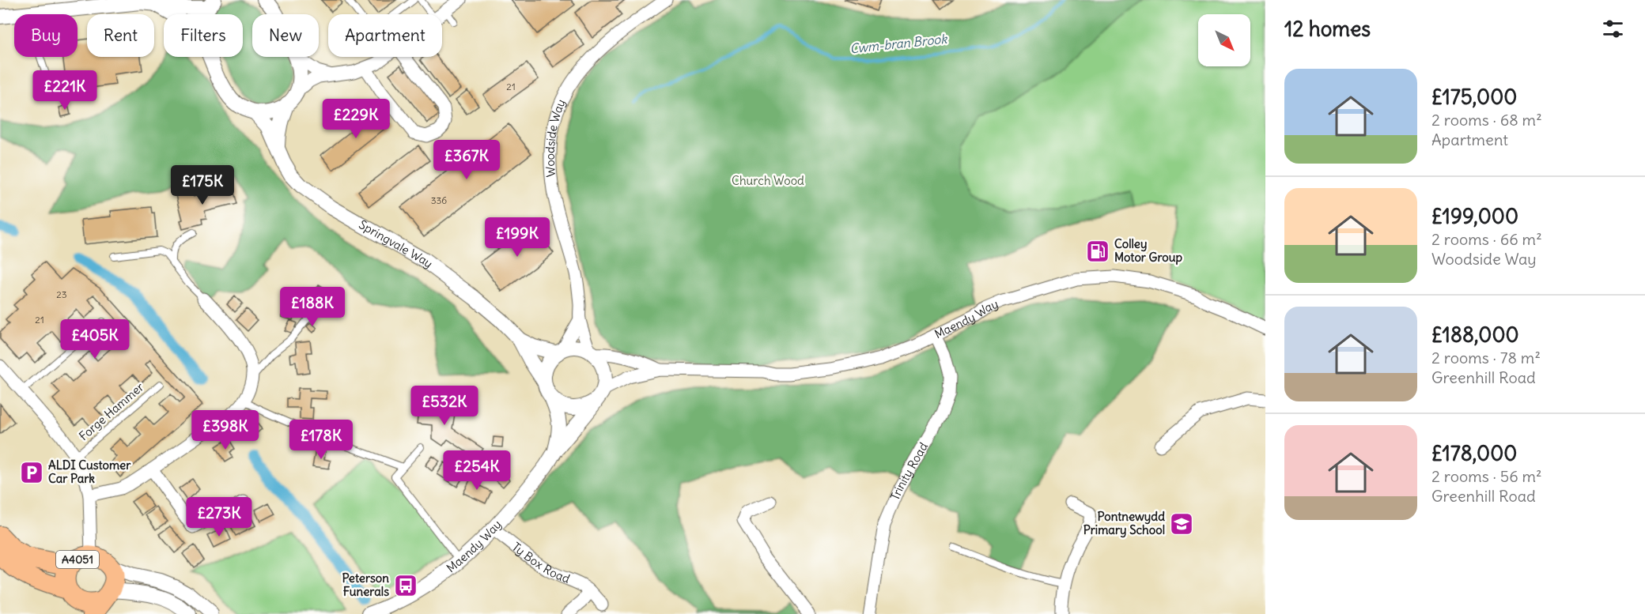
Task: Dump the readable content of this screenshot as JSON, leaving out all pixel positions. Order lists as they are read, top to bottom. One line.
{"streets":{"main road":["A4051"],"street":["Woodside Way","Springvale Way","Maendy Way","Trinity Road","Ty Box Road"],"lane":["Forge Hammer"]},"crossings":[["Woodside Way","Springvale Way"],["Woodside Way","Maendy Way"],["Springvale Way","Maendy Way"],["Maendy Way","Trinity Road"],["Maendy Way","Ty Box Road"]],"water":["Cwm-bran Brook"],"parks":["Church Wood"],"places":{"fuel station":["Colley Motor Group"],"parking":["ALDI Customer Car Park"],"school or university":["Pontnewydd Primary School"],"bus stop":["Peterson Funerals"]},"house_numbers":["21","336","23","21"],"north":"bottom right","page":{"heading":"12 homes","chip":["Buy","Rent","Filters","New","Apartment"],"list":[{"name":"£175,000","note":"2 rooms · 68 m² · Apartment"},{"name":"£199,000","note":"2 rooms · 66 m² · Woodside Way"},{"name":"£188,000","note":"2 rooms · 78 m² · Greenhill Road"},{"name":"£178,000","note":"2 rooms · 56 m² · Greenhill Road"}],"price":["£221K","£229K","£367K","£175K","£199K","£188K","£405K","£532K","£398K","£178K","£254K","£273K"]}}
